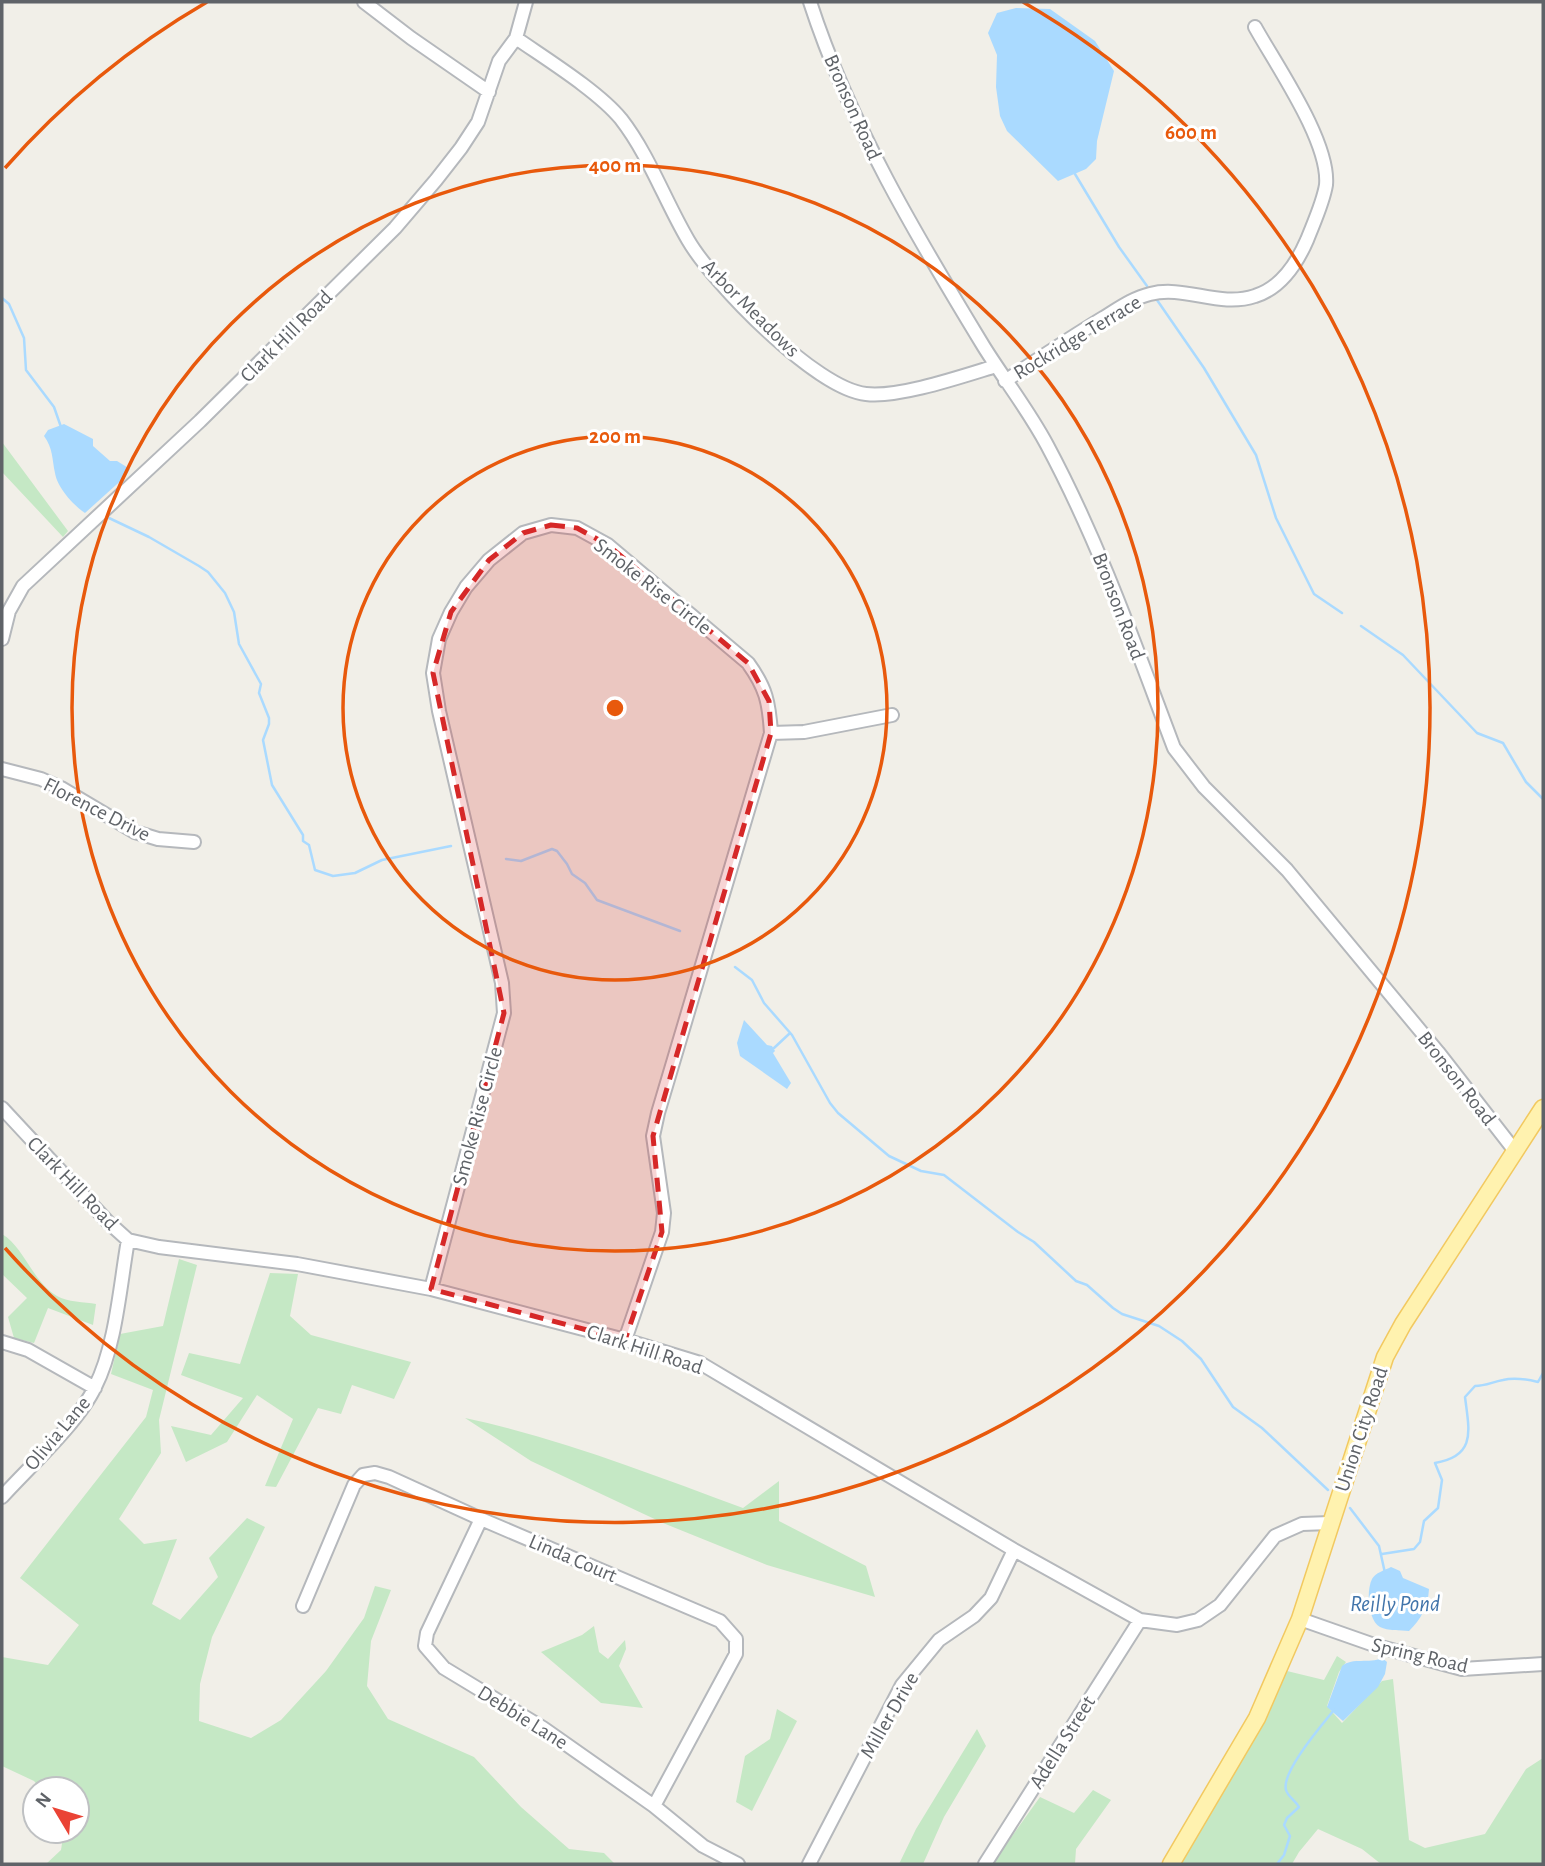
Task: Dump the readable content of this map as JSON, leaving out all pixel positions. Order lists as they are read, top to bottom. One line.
{"streets":{"main road":["Union City Road"],"street":["Bronson Road","Arbor Meadows","Clark Hill Road","Rockridge Terrace","Smoke Rise Circle","Florence Drive","Olivia Lane","Linda Court","Spring Road","Miller Drive","Debbie Lane","Adella Street"]},"crossings":[["Bronson Road","Arbor Meadows"],["Bronson Road","Rockridge Terrace"],["Bronson Road","Union City Road"],["Arbor Meadows","Clark Hill Road"],["Clark Hill Road","Smoke Rise Circle"],["Clark Hill Road","Union City Road"],["Clark Hill Road","Olivia Lane"],["Clark Hill Road","Miller Drive"],["Clark Hill Road","Adella Street"],["Union City Road","Spring Road"],["Linda Court","Debbie Lane"]],"water":["Reilly Pond"],"north":"top left","rings":["600 m","400 m","200 m"]}
